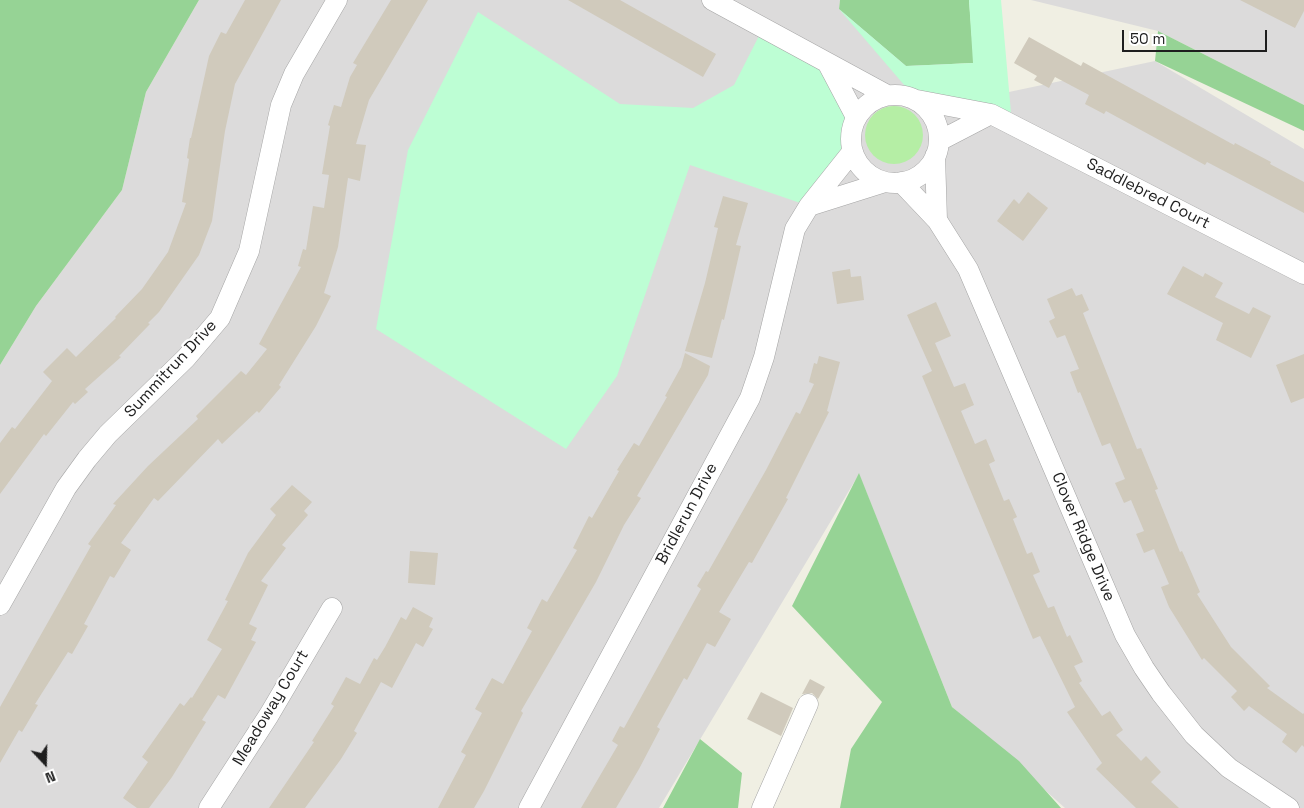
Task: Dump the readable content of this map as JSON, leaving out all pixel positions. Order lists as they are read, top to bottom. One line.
{"streets":{"street":["Saddlebred Court","Summitrun Drive","Bridlerun Drive","Clover Ridge Drive","Meadoway Court"]},"crossings":[["Saddlebred Court","Bridlerun Drive"],["Saddlebred Court","Clover Ridge Drive"],["Bridlerun Drive","Clover Ridge Drive"]],"scale_bar":"50 m","north":"bottom"}
